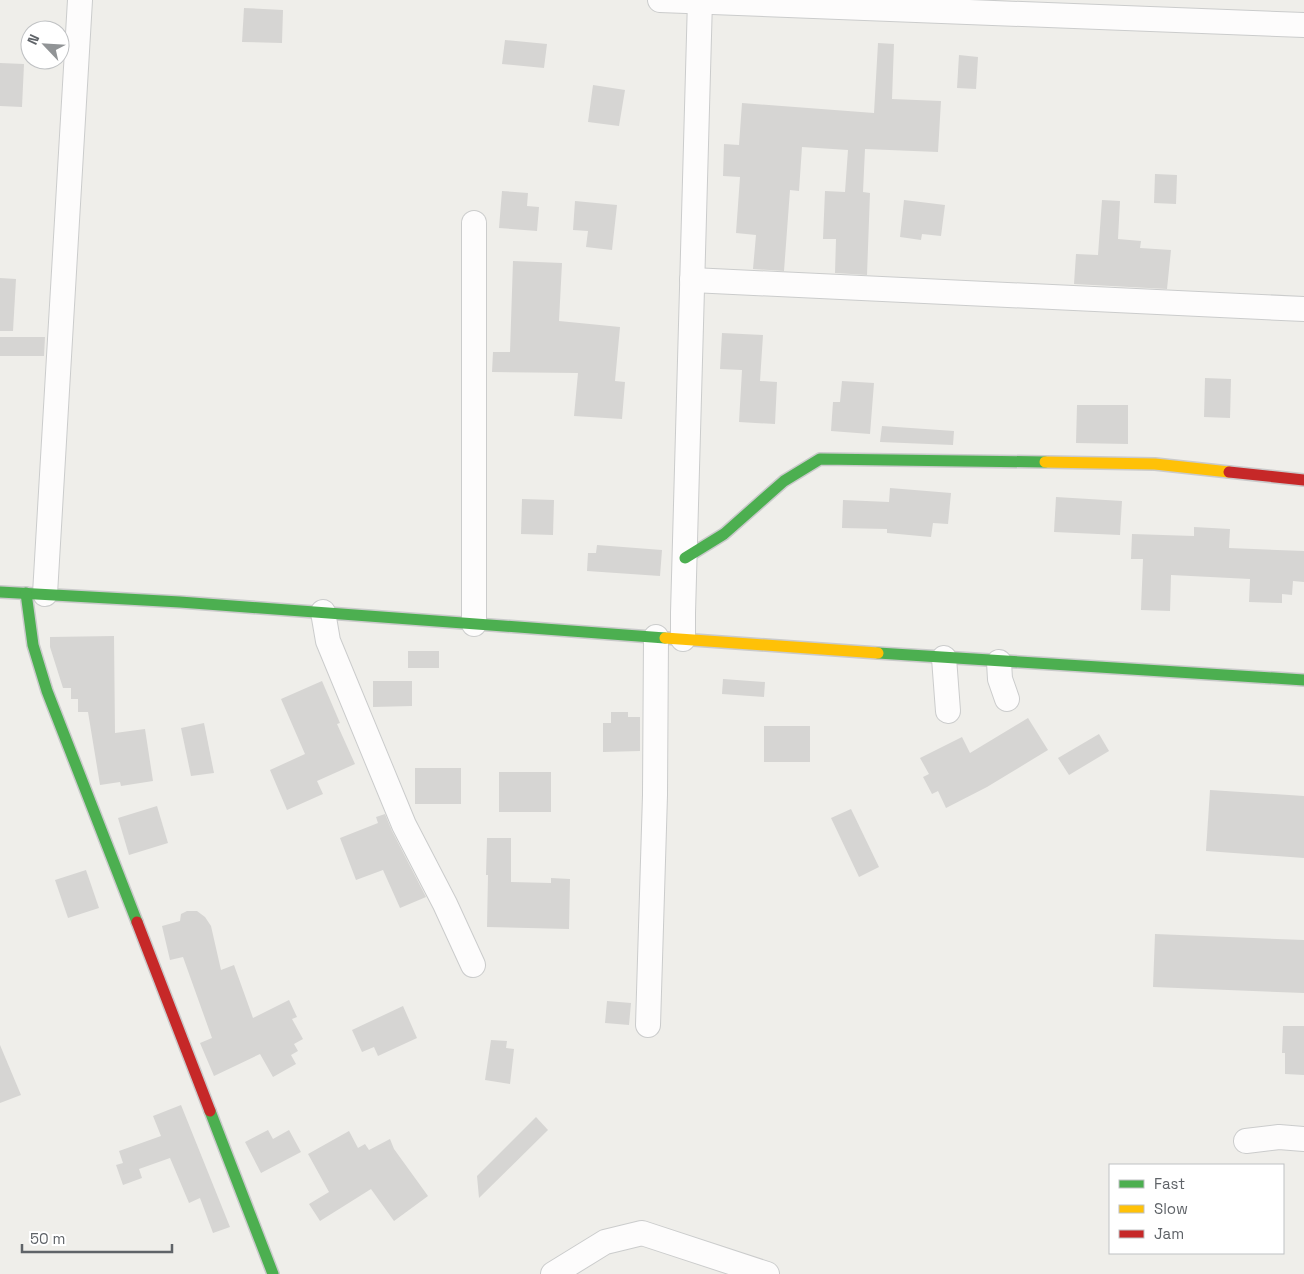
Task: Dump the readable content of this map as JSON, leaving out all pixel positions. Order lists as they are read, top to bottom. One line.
{"legend":["Fast","Slow","Jam"],"scale_bar":"50 m","north":"top left"}
